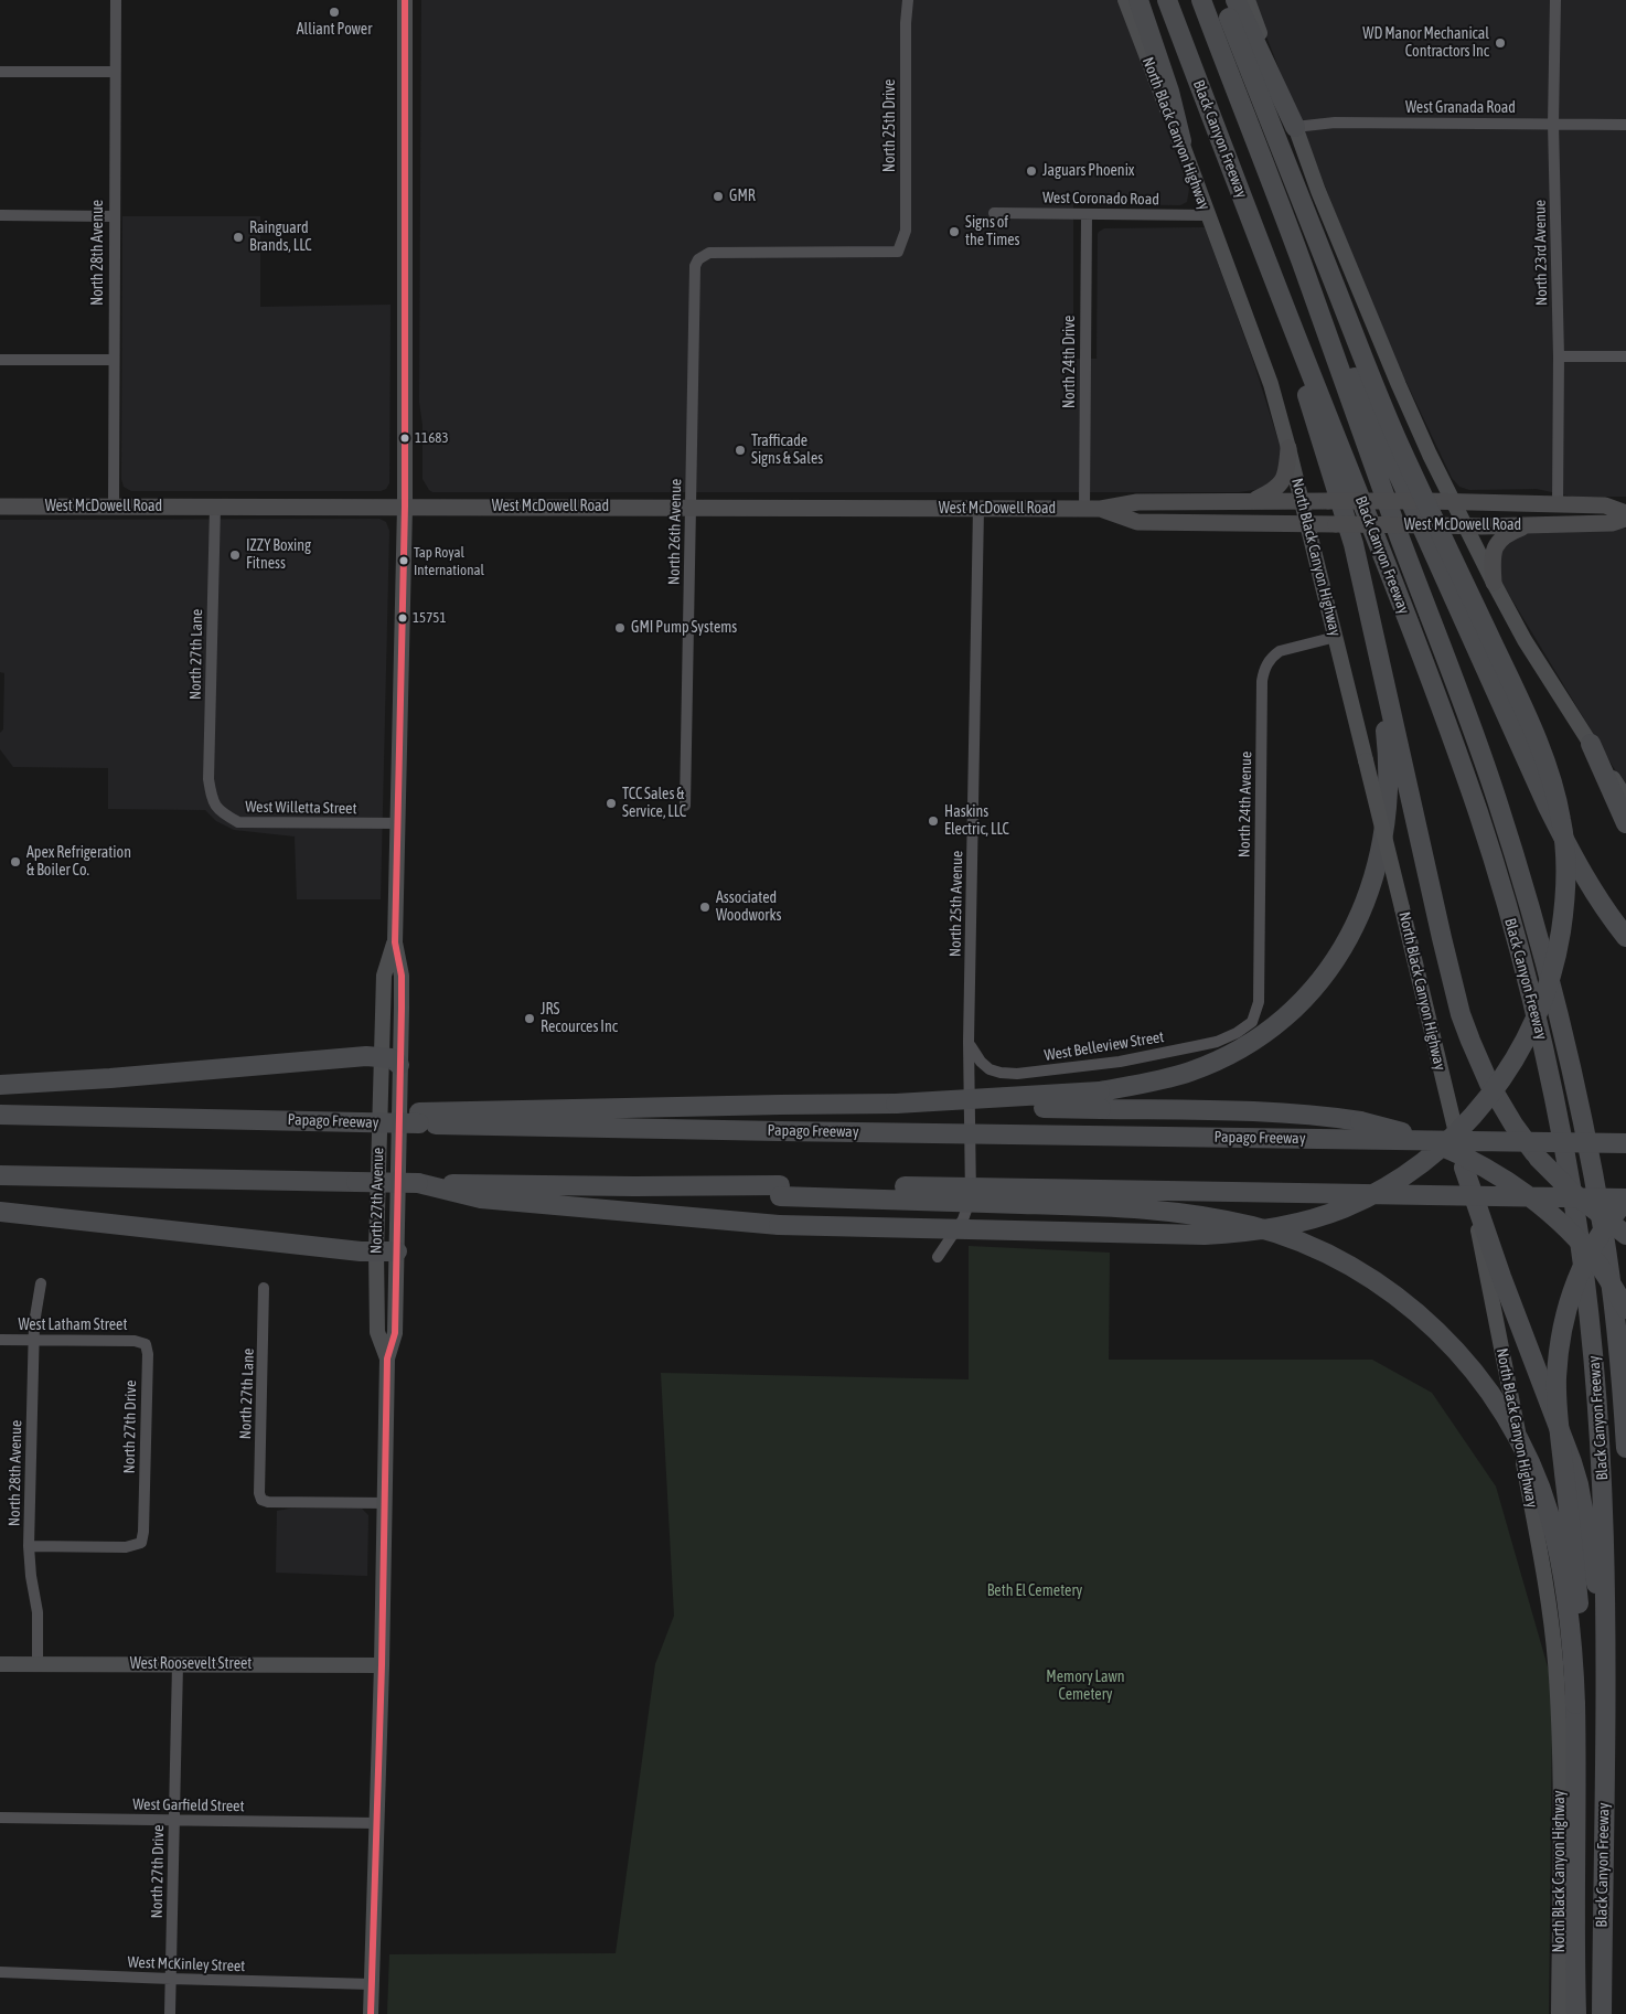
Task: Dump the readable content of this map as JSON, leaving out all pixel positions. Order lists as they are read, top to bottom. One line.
{"streets":{"highway":["Black Canyon Freeway","Papago Freeway"],"main road":["North Black Canyon Highway","West McDowell Road","North 27th Avenue","West Roosevelt Street"],"street":["West Granada Road","North 25th Drive","West Coronado Road","North 28th Avenue","North 23rd Avenue","North 24th Drive","North 26th Avenue","North 27th Lane","North 24th Avenue","West Willetta Street","North 25th Avenue","West Belleview Street","West Latham Street","North 27th Drive","West Garfield Street","West McKinley Street"]},"crossings":[["West Granada Road","North 23rd Avenue"],["North 25th Drive","North 26th Avenue"],["North Black Canyon Highway","West Coronado Road"],["North Black Canyon Highway","West McDowell Road"],["North Black Canyon Highway","North 24th Avenue"],["West Coronado Road","North 24th Drive"],["North 28th Avenue","West McDowell Road"],["North 28th Avenue","West Latham Street"],["North 28th Avenue","North 27th Drive"],["North 28th Avenue","West Roosevelt Street"],["North 23rd Avenue","West McDowell Road"],["North 24th Drive","West McDowell Road"],["West McDowell Road","North 26th Avenue"],["West McDowell Road","North 27th Lane"],["West McDowell Road","North 25th Avenue"],["West McDowell Road","North 27th Avenue"],["North 27th Lane","West Willetta Street"],["North 27th Lane","North 27th Avenue"],["North 24th Avenue","West Belleview Street"],["West Willetta Street","North 27th Avenue"],["North 25th Avenue","West Belleview Street"],["North 27th Avenue","West Roosevelt Street"],["North 27th Avenue","West Garfield Street"],["North 27th Avenue","West McKinley Street"],["West Latham Street","North 27th Drive"],["North 27th Drive","West Roosevelt Street"],["North 27th Drive","West Garfield Street"],["North 27th Drive","West McKinley Street"]],"parks":["Beth El Cemetery","Memory Lawn Cemetery"],"places":["Alliant Power","WD Manor Mechanical Contractors Inc","Jaguars Phoenix","GMR","Signs of the Times","Rainguard Brands, LLC","11683","Trafficade Signs & Sales","IZZY Boxing Fitness","Tap Royal International","15751","GMI Pump Systems","TCC Sales & Service, LLC","Haskins Electric, LLC","Apex Refrigeration & Boiler Co.","Associated Woodworks","JRS Recources Inc"]}
